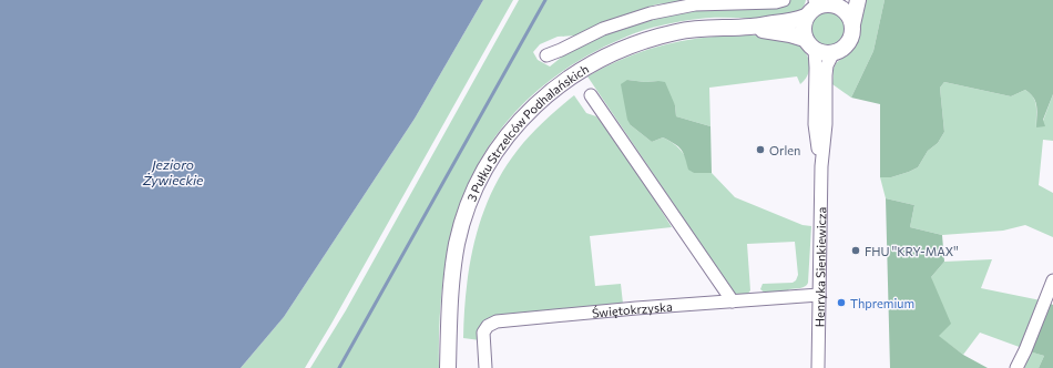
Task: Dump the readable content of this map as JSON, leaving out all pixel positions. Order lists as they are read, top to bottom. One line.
{"streets":{"main road":["3 Pułku Strzelców Podhalańskich"],"street":["Henryka Sienkiewicza","Świętokrzyska"]},"crossings":[["Henryka Sienkiewicza","Świętokrzyska"]],"water":["Jezioro Żywieckie"],"places":["Orlen","FHU ''KRY-MAX''","Thpremium"]}
